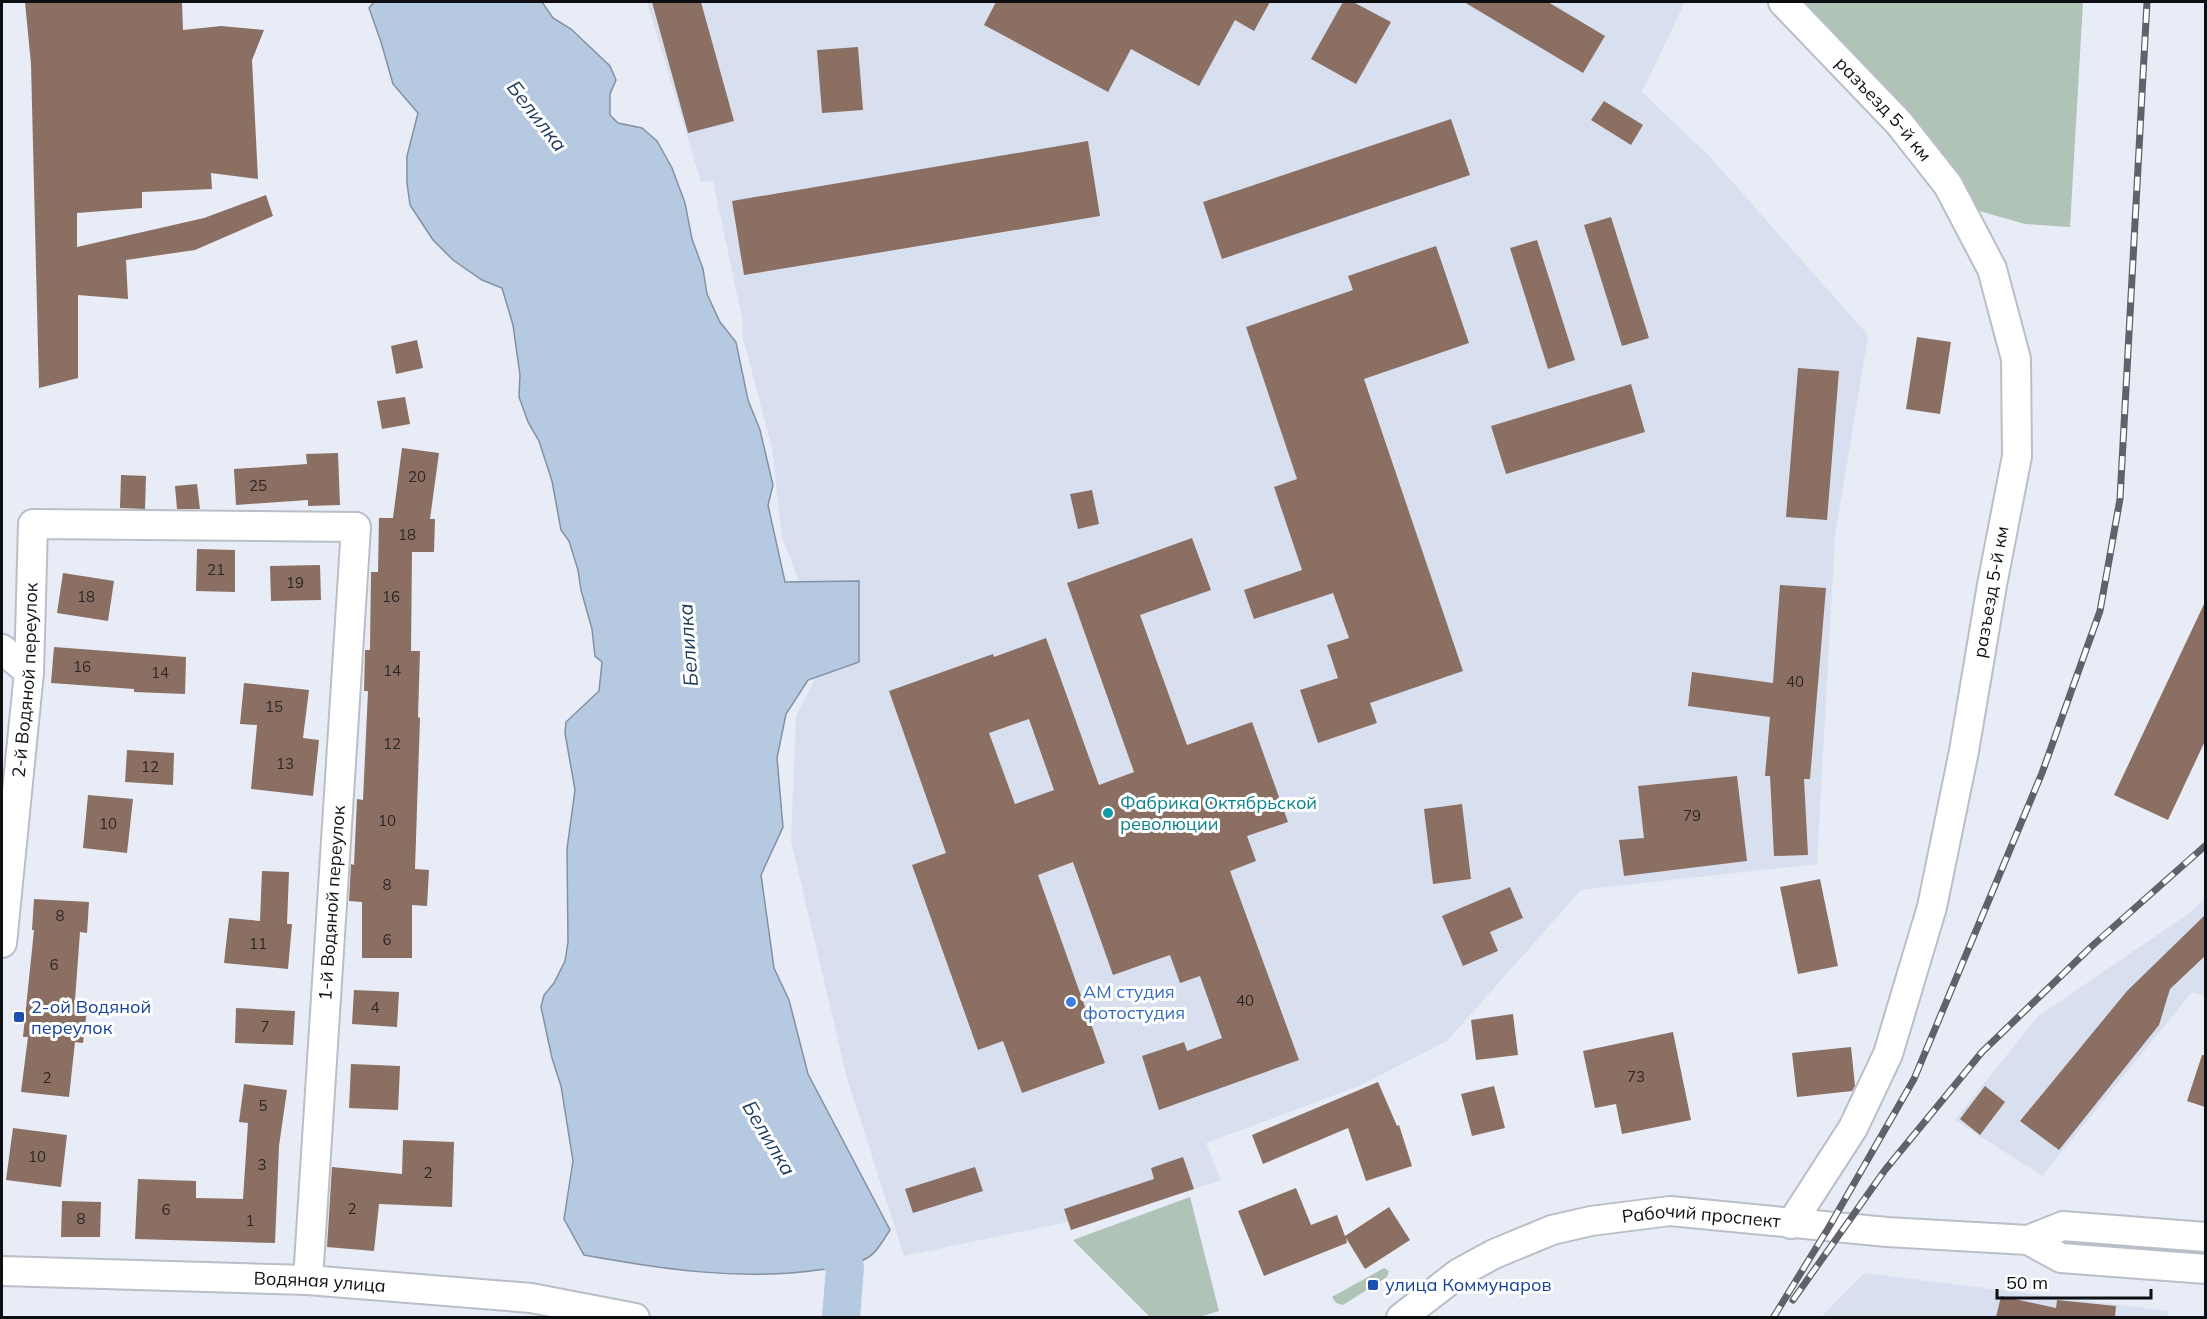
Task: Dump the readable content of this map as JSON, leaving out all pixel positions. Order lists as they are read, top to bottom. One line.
{"streets":{"street":["разъезд 5-й км","2-й Водяной переулок","1-й Водяной переулок","Рабочий проспект","Водяная улица"]},"crossings":[["разъезд 5-й км","Рабочий проспект"],["2-й Водяной переулок","1-й Водяной переулок"],["1-й Водяной переулок","Водяная улица"]],"water":["Белилка"],"places":{"other":["Фабрика Октябрьской революции","АМ студия фотостудия"],"transit":["2-ой Водяной переулок","улица Коммунаров"]},"house_numbers":["20","25","18","21","19","18","16","16","14","14","40","15","12","13","12","79","10","10","8","8","6","11","6","40","4","7","73","2","5","10","3","2","2","6","8","1"],"scale_bar":"50 m"}
